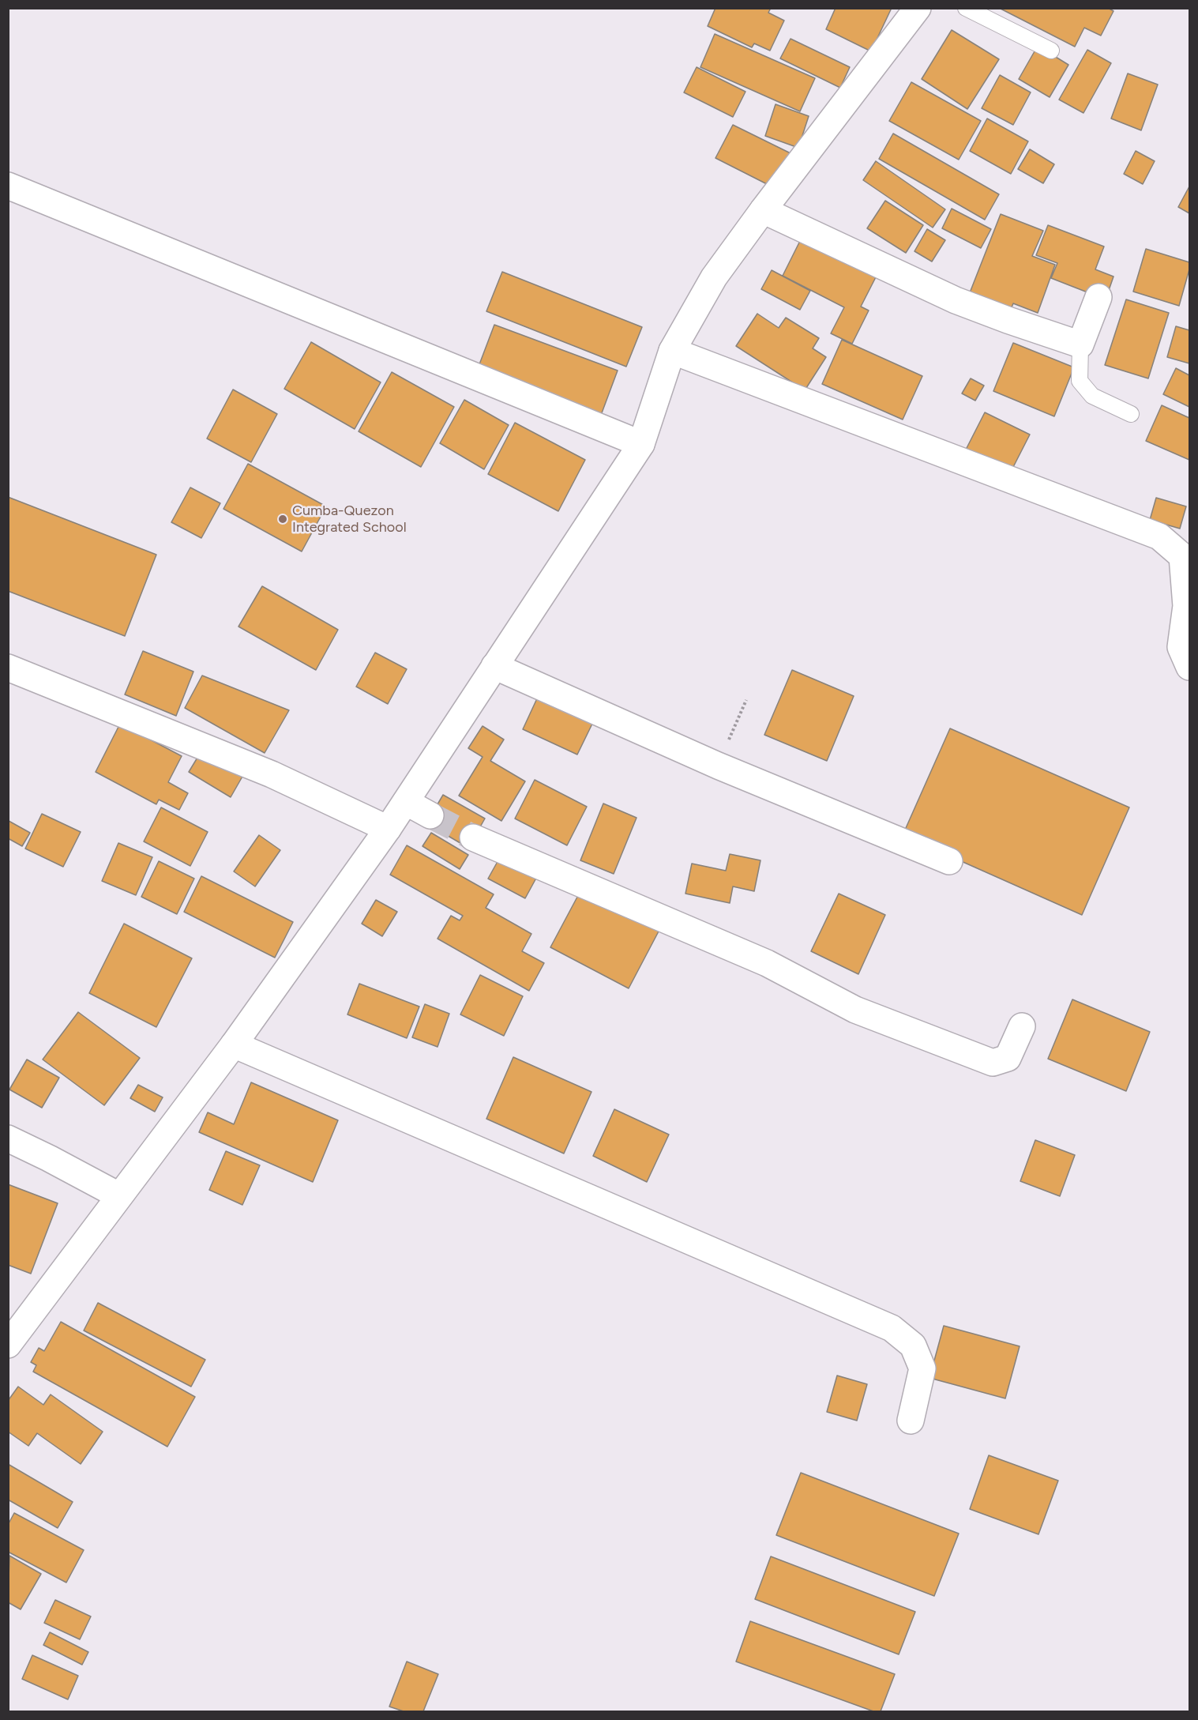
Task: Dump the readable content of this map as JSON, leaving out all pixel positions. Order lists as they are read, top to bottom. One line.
{"places":["Cumba-Quezon Integrated School"]}
